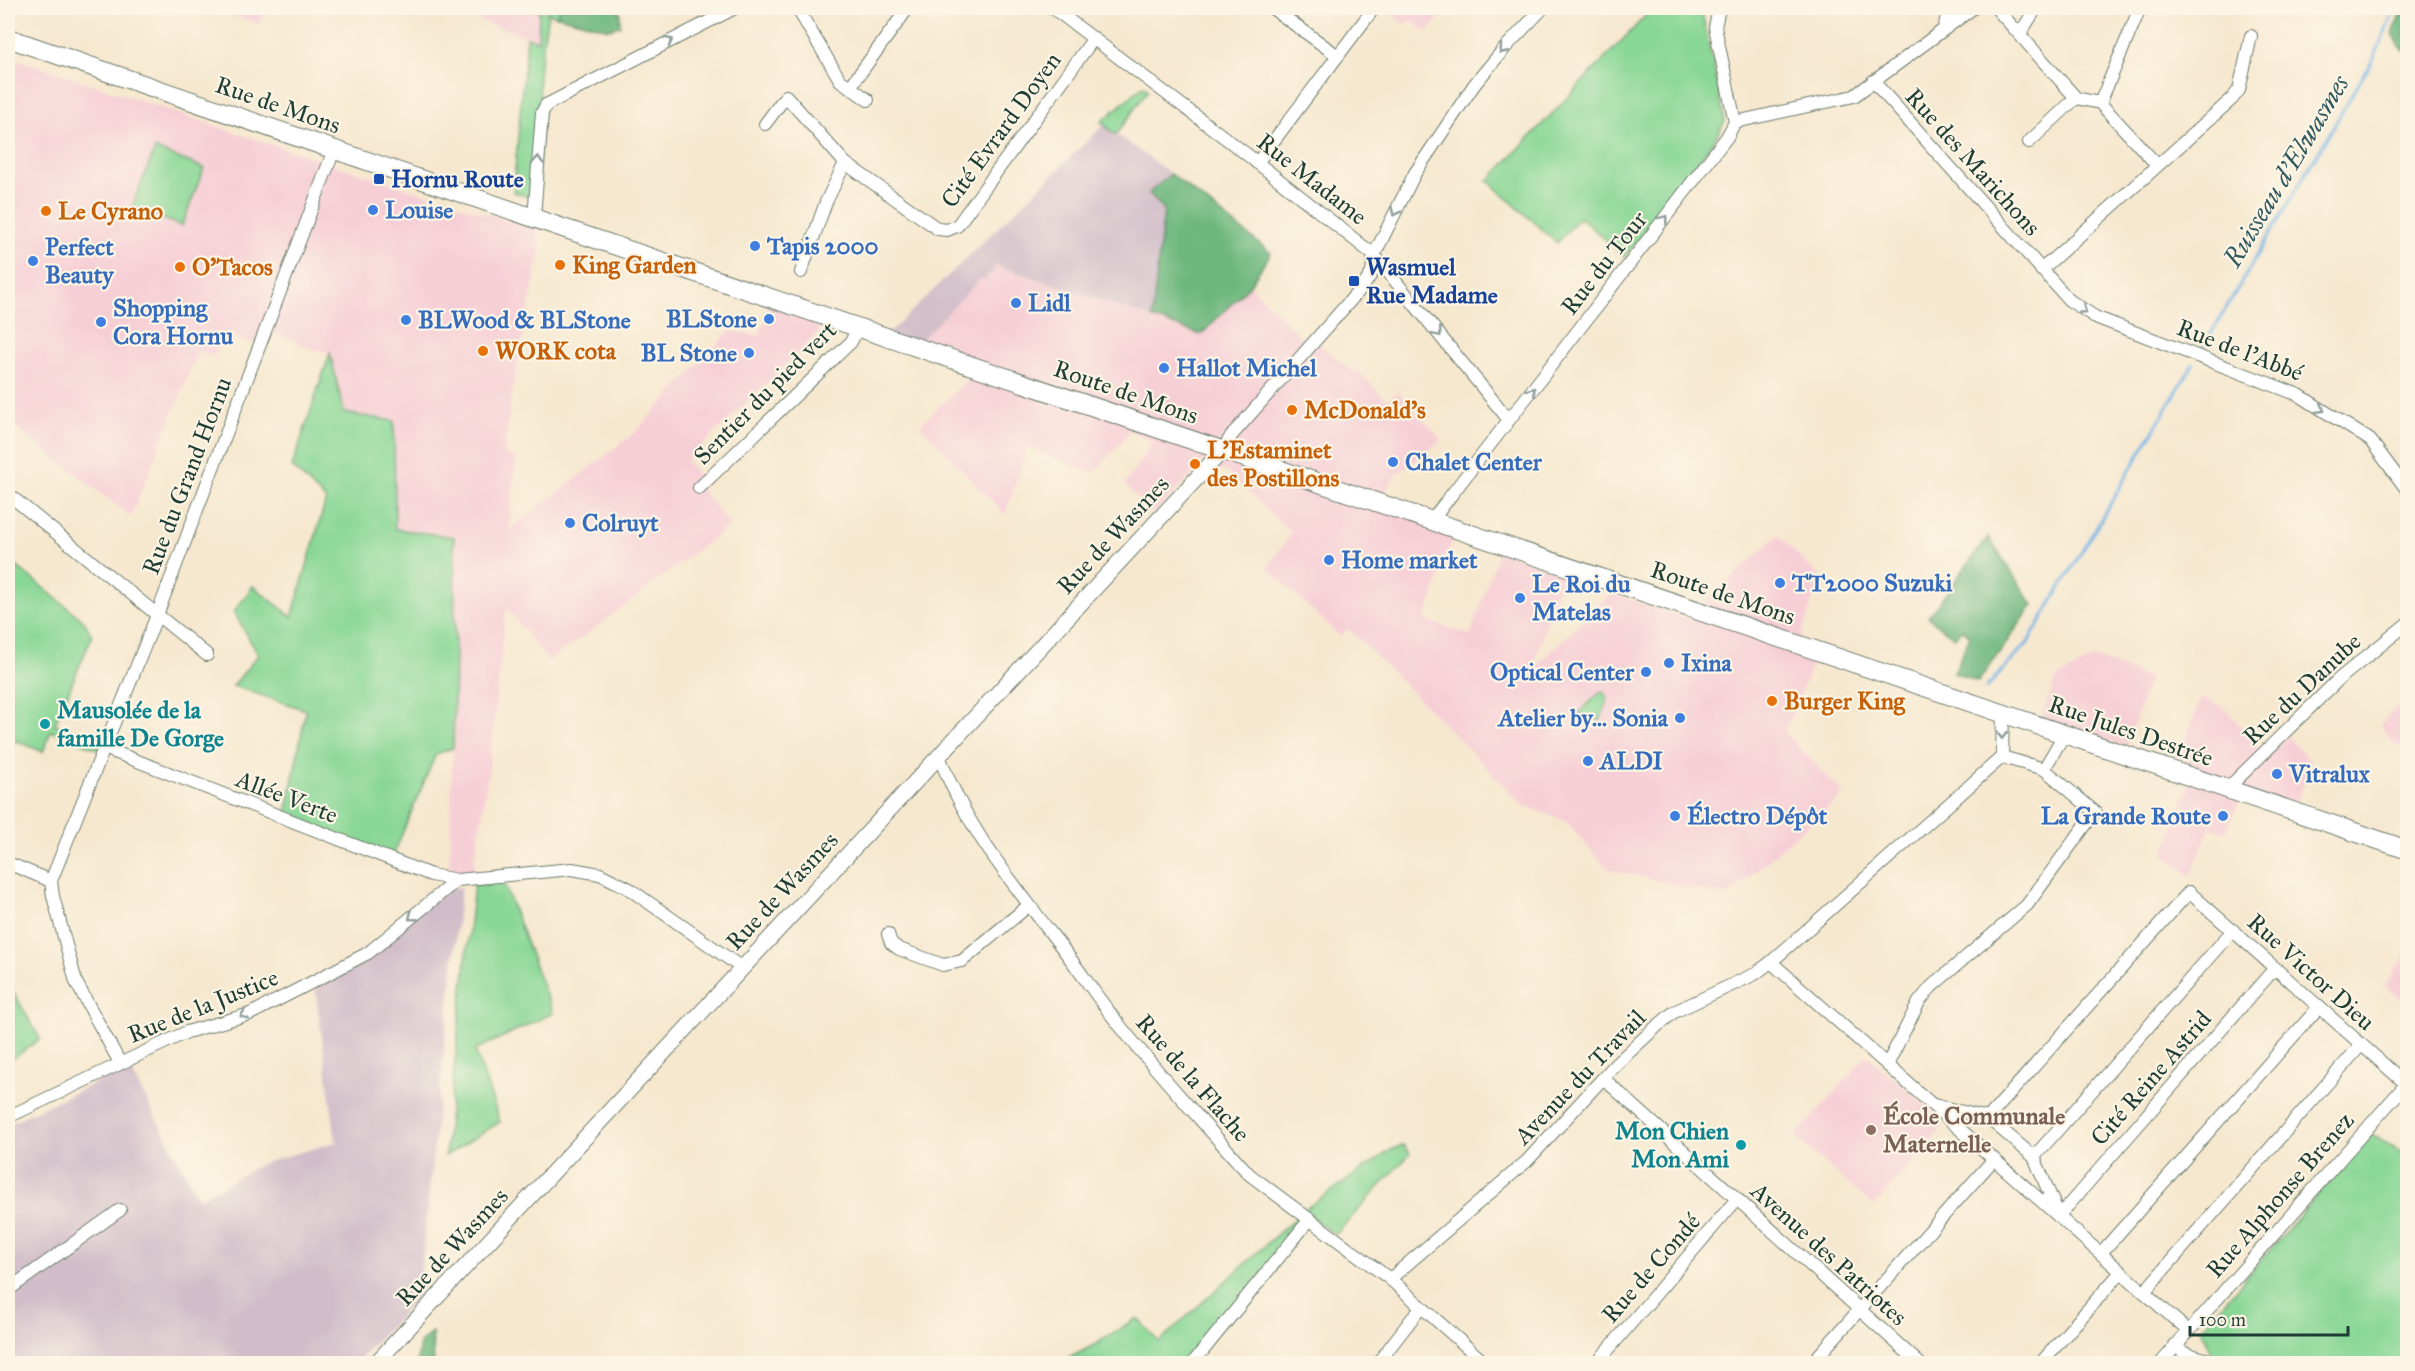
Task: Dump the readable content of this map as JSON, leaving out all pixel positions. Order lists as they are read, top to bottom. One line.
{"streets":{"main road":["Rue de Mons","Route de Mons","Rue Jules Destrée"],"street":["Cité Evrard Doyen","Rue des Marichons","Rue Madame","Rue du Tour","Rue de l'Abbé","Sentier du pied vert","Rue du Grand Hornu","Rue de Wasmes","Rue du Danube","Allée Verte","Rue Victor Dieu","Rue de la Justice","Avenue du Travail","Rue de la Flache","Cité Reine Astrid","Rue Alphonse Brenez","Avenue des Patriotes","Rue de Condé"]},"crossings":[["Rue de Mons","Route de Mons"],["Rue de Mons","Rue du Grand Hornu"],["Cité Evrard Doyen","Rue Madame"],["Rue des Marichons","Rue de l'Abbé"],["Rue Madame","Rue du Tour"],["Rue du Tour","Route de Mons"],["Route de Mons","Sentier du pied vert"],["Route de Mons","Rue de Wasmes"],["Route de Mons","Rue Jules Destrée"],["Rue du Grand Hornu","Allée Verte"],["Rue de Wasmes","Rue de la Flache"],["Rue du Danube","Rue Jules Destrée"],["Allée Verte","Rue de la Justice"],["Rue Victor Dieu","Cité Reine Astrid"],["Rue Victor Dieu","Rue Alphonse Brenez"],["Avenue du Travail","Rue de la Flache"],["Avenue du Travail","Avenue des Patriotes"],["Avenue des Patriotes","Rue de Condé"]],"one_way":["Rue du Tour","Rue de l'Abbé","Rue de la Justice"],"water":["Ruisseau d'Elwasmes"],"places":{"transit":["Hornu Route","Wasmuel Rue Madame"],"other":["Louise","Le Cyrano","Tapis 2000","Perfect Beauty","King Garden","O'Tacos","Lidl","BLStone","BLWood & BLStone","Shopping Cora Hornu","WORK cota","BL Stone","Hallot Michel","McDonald's","Chalet Center","L'Estaminet des Postillons","Colruyt","Home market","TT2000 Suzuki","Le Roi du Matelas","Ixina","Optical Center","Burger King","Atelier by... Sonia","Mausolée de la famille De Gorge","ALDI","Vitralux","Électro Dépôt","La Grande Route","École Communale Maternelle","Mon Chien Mon Ami"]},"scale_bar":"100 m"}
